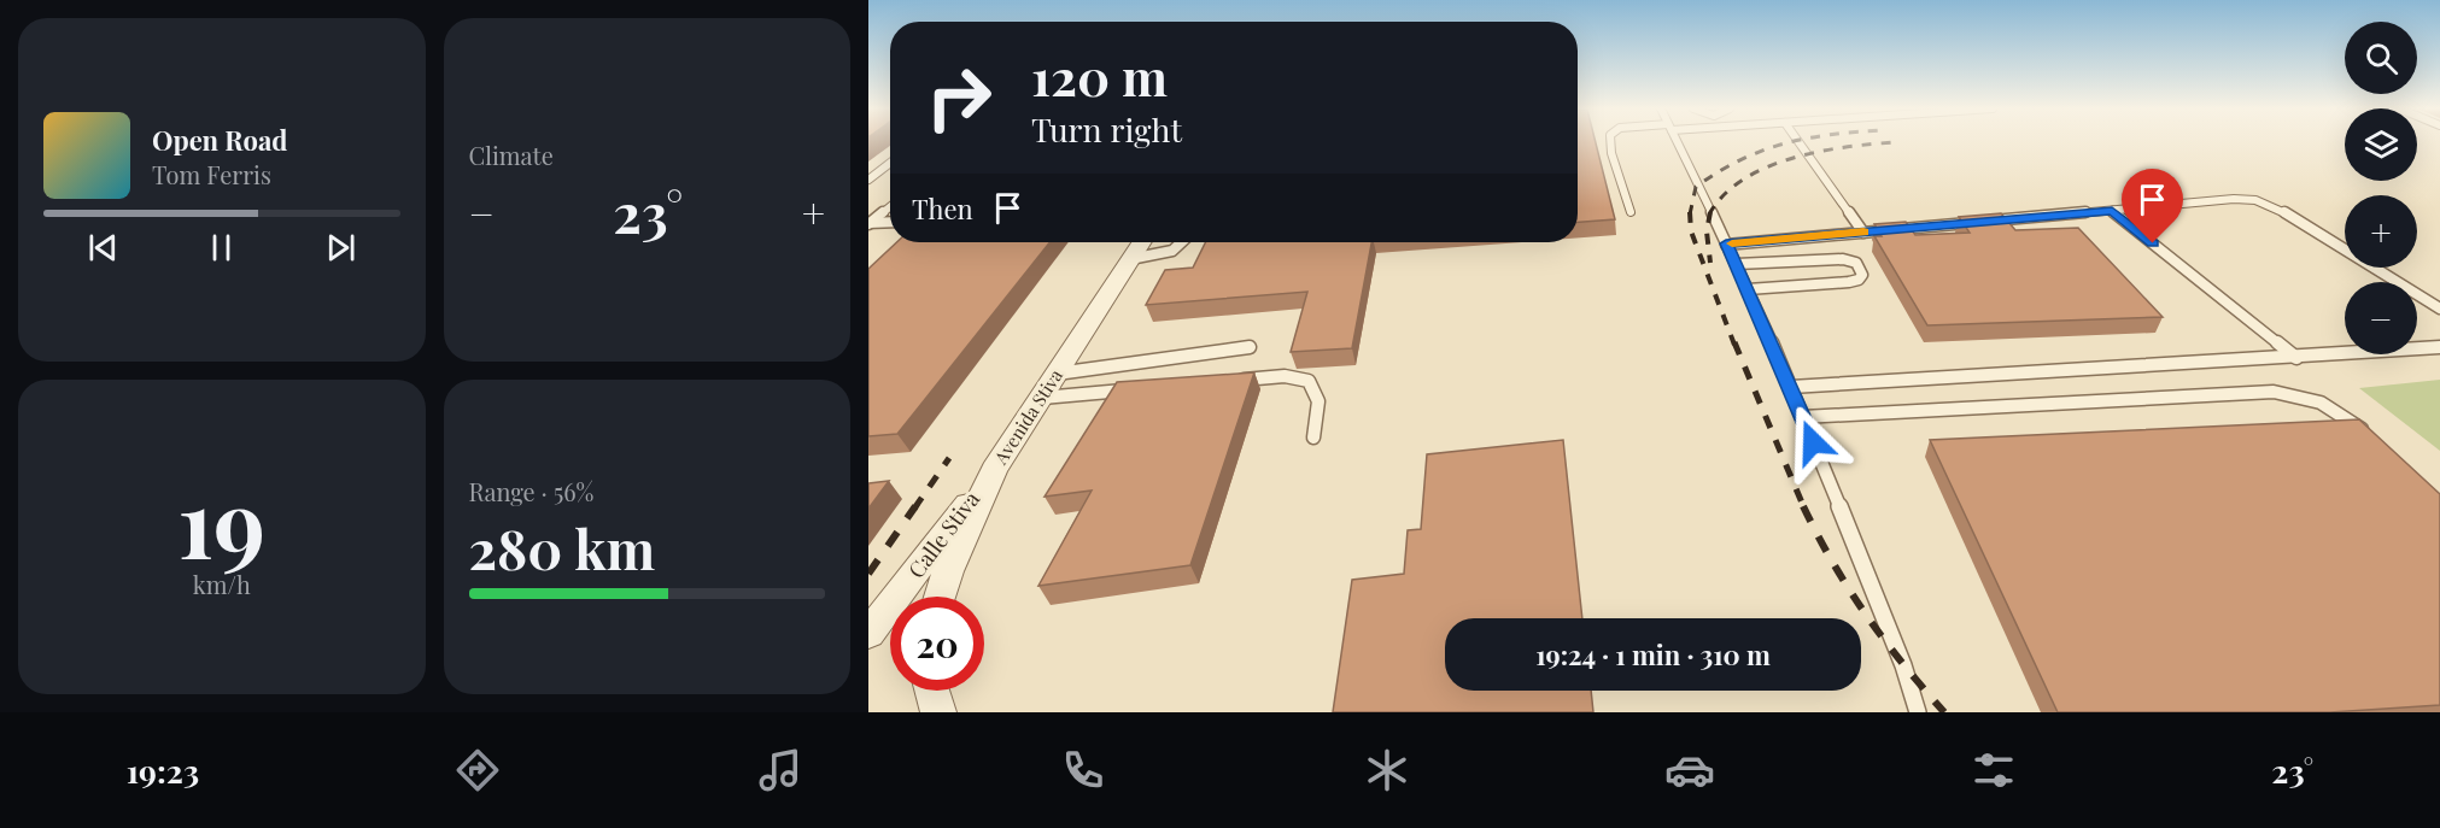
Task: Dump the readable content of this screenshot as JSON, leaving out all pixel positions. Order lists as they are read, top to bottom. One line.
{"streets":{"street":["Avenida Stiva","Calle Stiva"]},"crossings":[["Avenida Stiva","Calle Stiva"]],"page":{"tile":["Climate",["19","km/h"],["Range · 56%","280 km"]],"map_buttons":["+","−"],"turn":["120 m","Turn right"],"song":["Open Road","Tom Ferris"],"then":"Then","heat":["−","23°","+"],"limit":"20","trip":"19:24 · 1 min · 310 m","tabs":["19:23","23°"]}}
